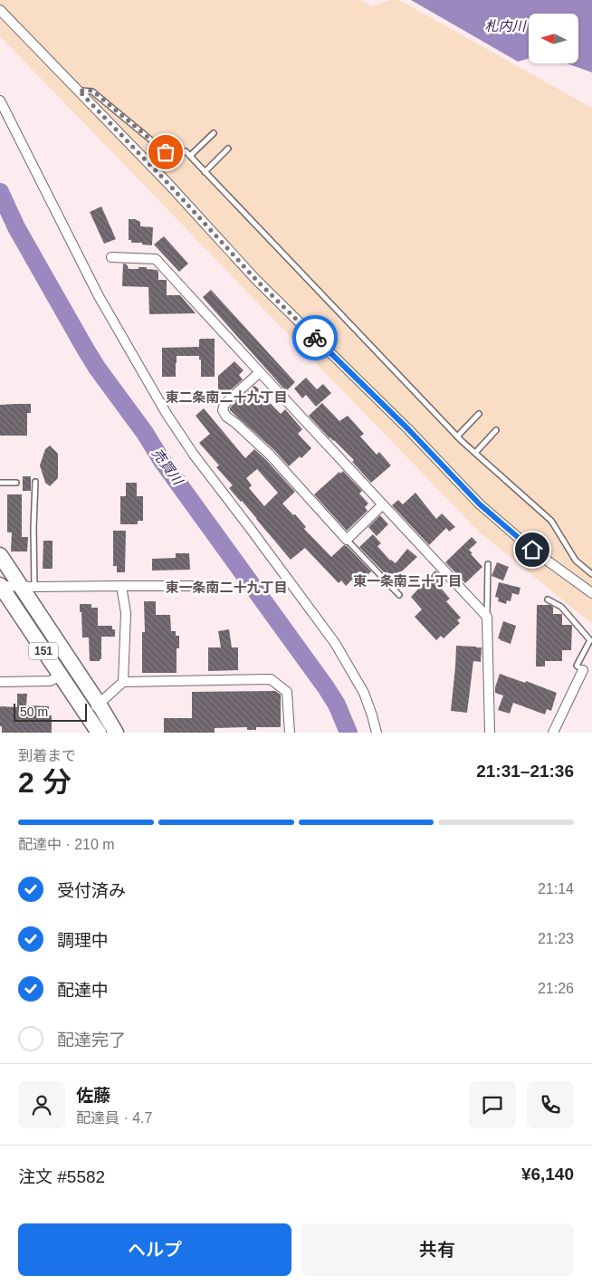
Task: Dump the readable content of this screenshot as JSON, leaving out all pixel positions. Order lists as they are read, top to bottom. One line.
{"streets":{"main road":["151"]},"districts":["東二条南二十九丁目","東一条南三十丁目","東一条南二十九丁目"],"water":["札内川","売買川"],"scale_bar":"50 m","north":"left","page":{"scale":"50 m","heading":["2 分","到着まで","21:31–21:36"],"panel":["佐藤","配達員 · 4.7","注文 #5582","¥6,140"],"bar":"配達中 · 210 m","list":[["受付済み","21:14"],["調理中","21:23"],["配達中","21:26"],"配達完了"],"buttons":["ヘルプ","共有"]}}
